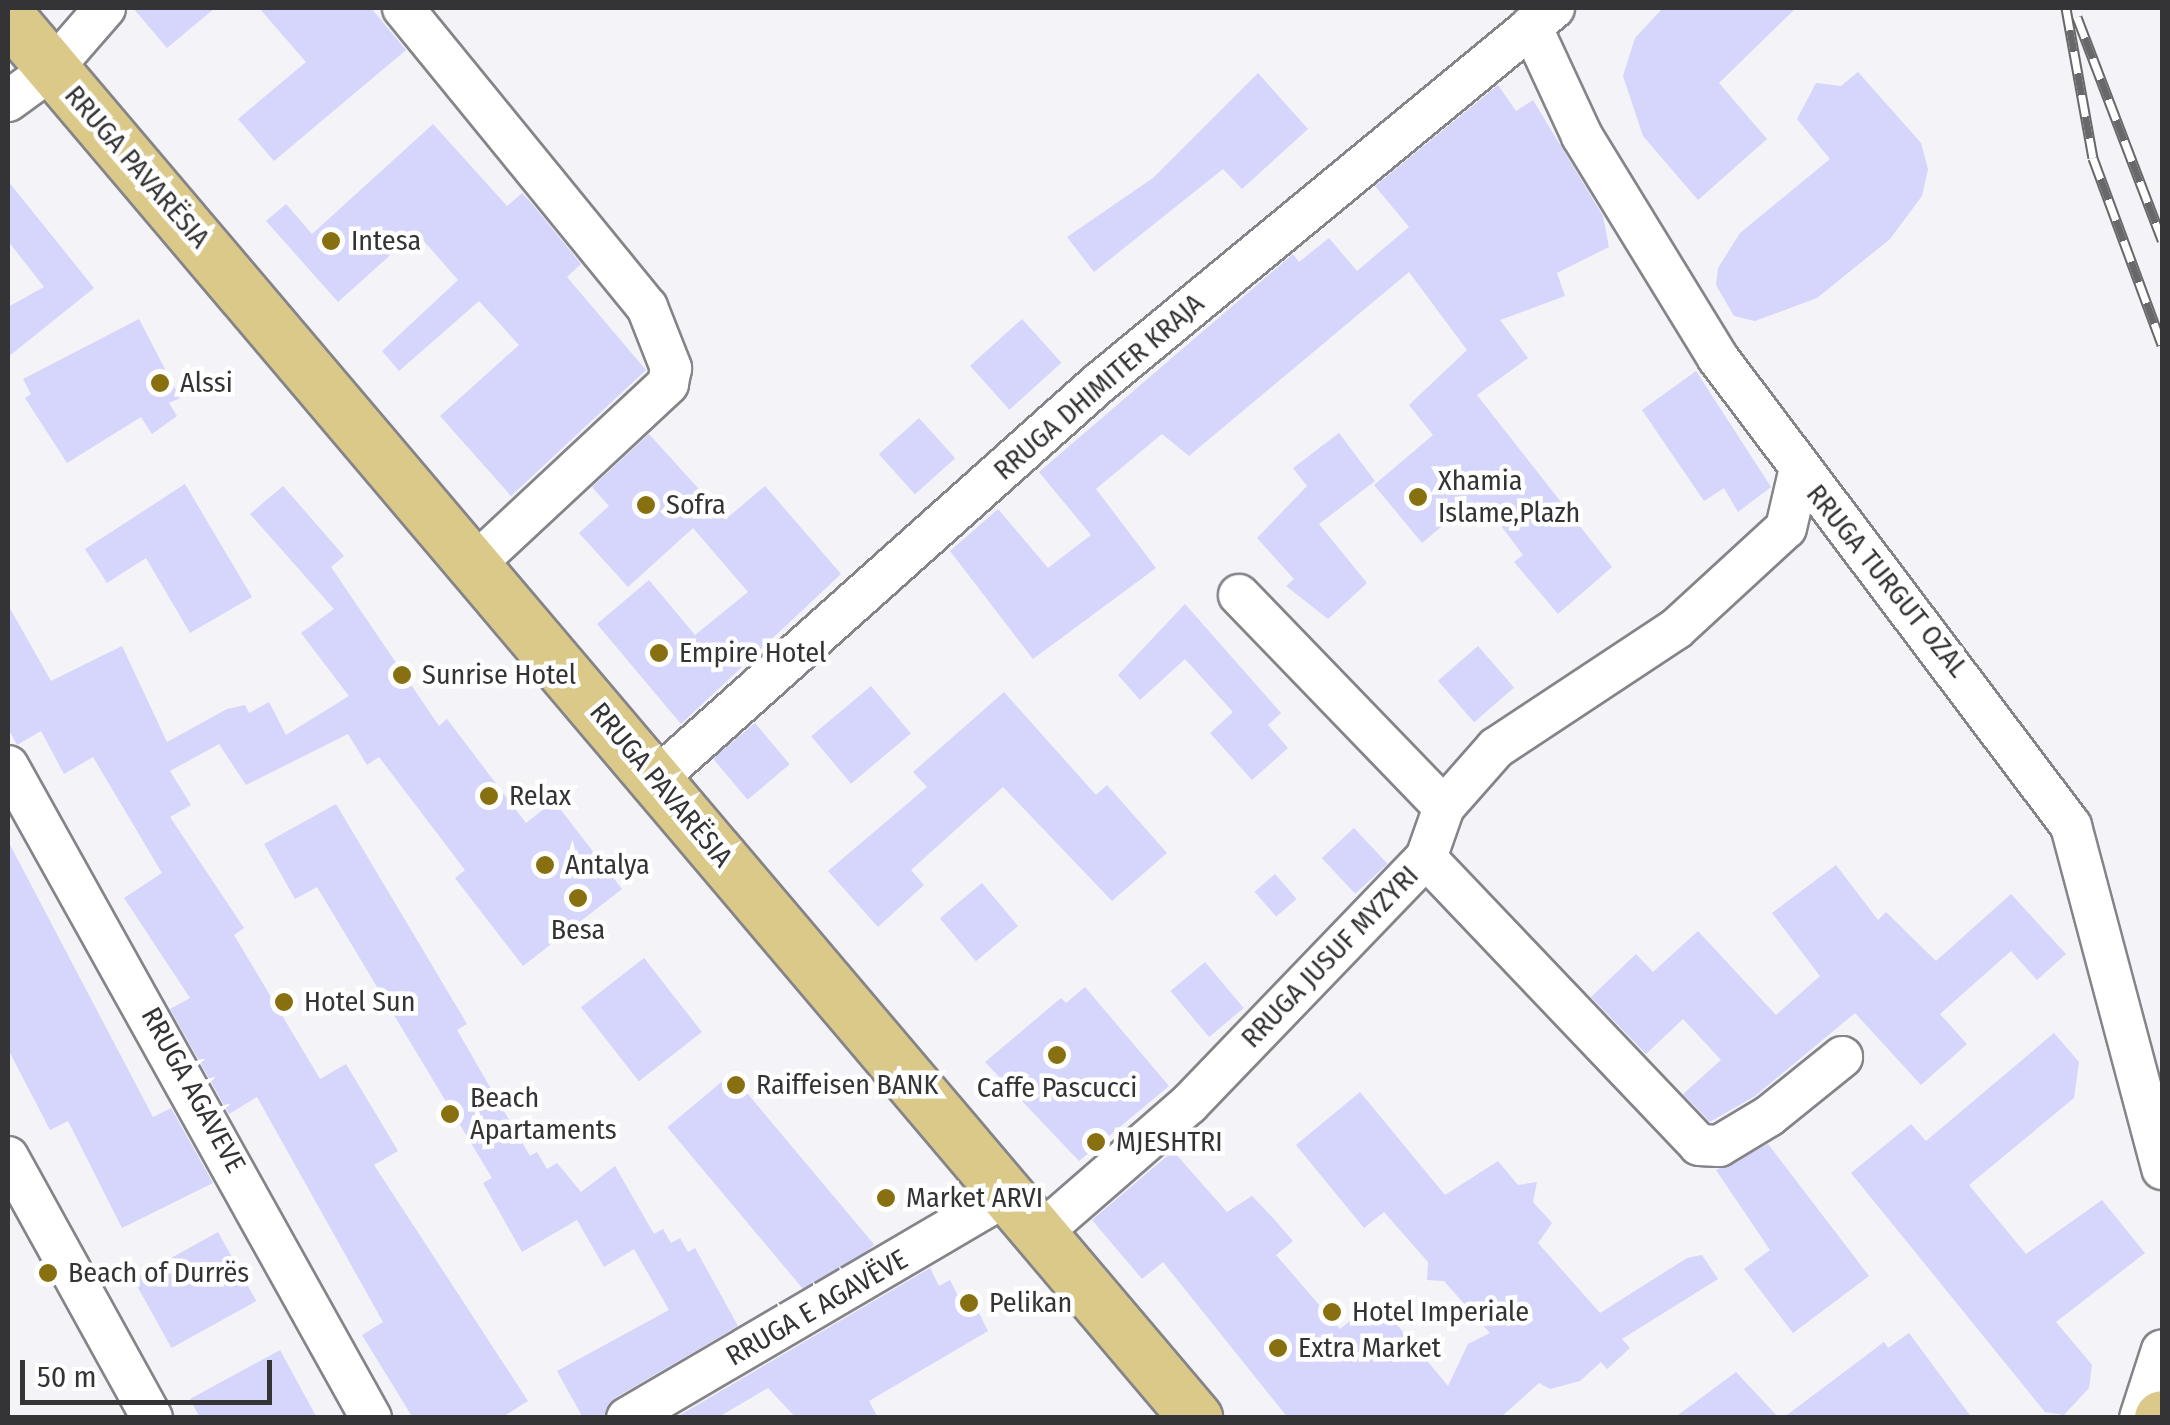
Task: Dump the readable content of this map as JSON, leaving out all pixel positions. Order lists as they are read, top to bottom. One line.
{"streets":{"main road":["RRUGA PAVARËSIA"],"street":["RRUGA DHIMITER KRAJA","RRUGA TURGUT OZAL","RRUGA JUSUF MYZYRI","RRUGA AGAVEVE","RRUGA E AGAVËVE"]},"crossings":[["RRUGA PAVARËSIA","RRUGA DHIMITER KRAJA"],["RRUGA PAVARËSIA","RRUGA JUSUF MYZYRI"],["RRUGA PAVARËSIA","RRUGA E AGAVËVE"],["RRUGA DHIMITER KRAJA","RRUGA TURGUT OZAL"],["RRUGA TURGUT OZAL","RRUGA JUSUF MYZYRI"]],"places":["Intesa","Alssi","Xhamia Islame,Plazh","Sofra","Empire Hotel","Sunrise Hotel","Relax","Antalya","Besa","Hotel Sun","Caffe Pascucci","Raiffeisen BANK","Beach Apartaments","MJESHTRI","Market ARVI","Beach of Durrës","Pelikan","Hotel Imperiale","Extra Market"],"scale_bar":"50 m"}
